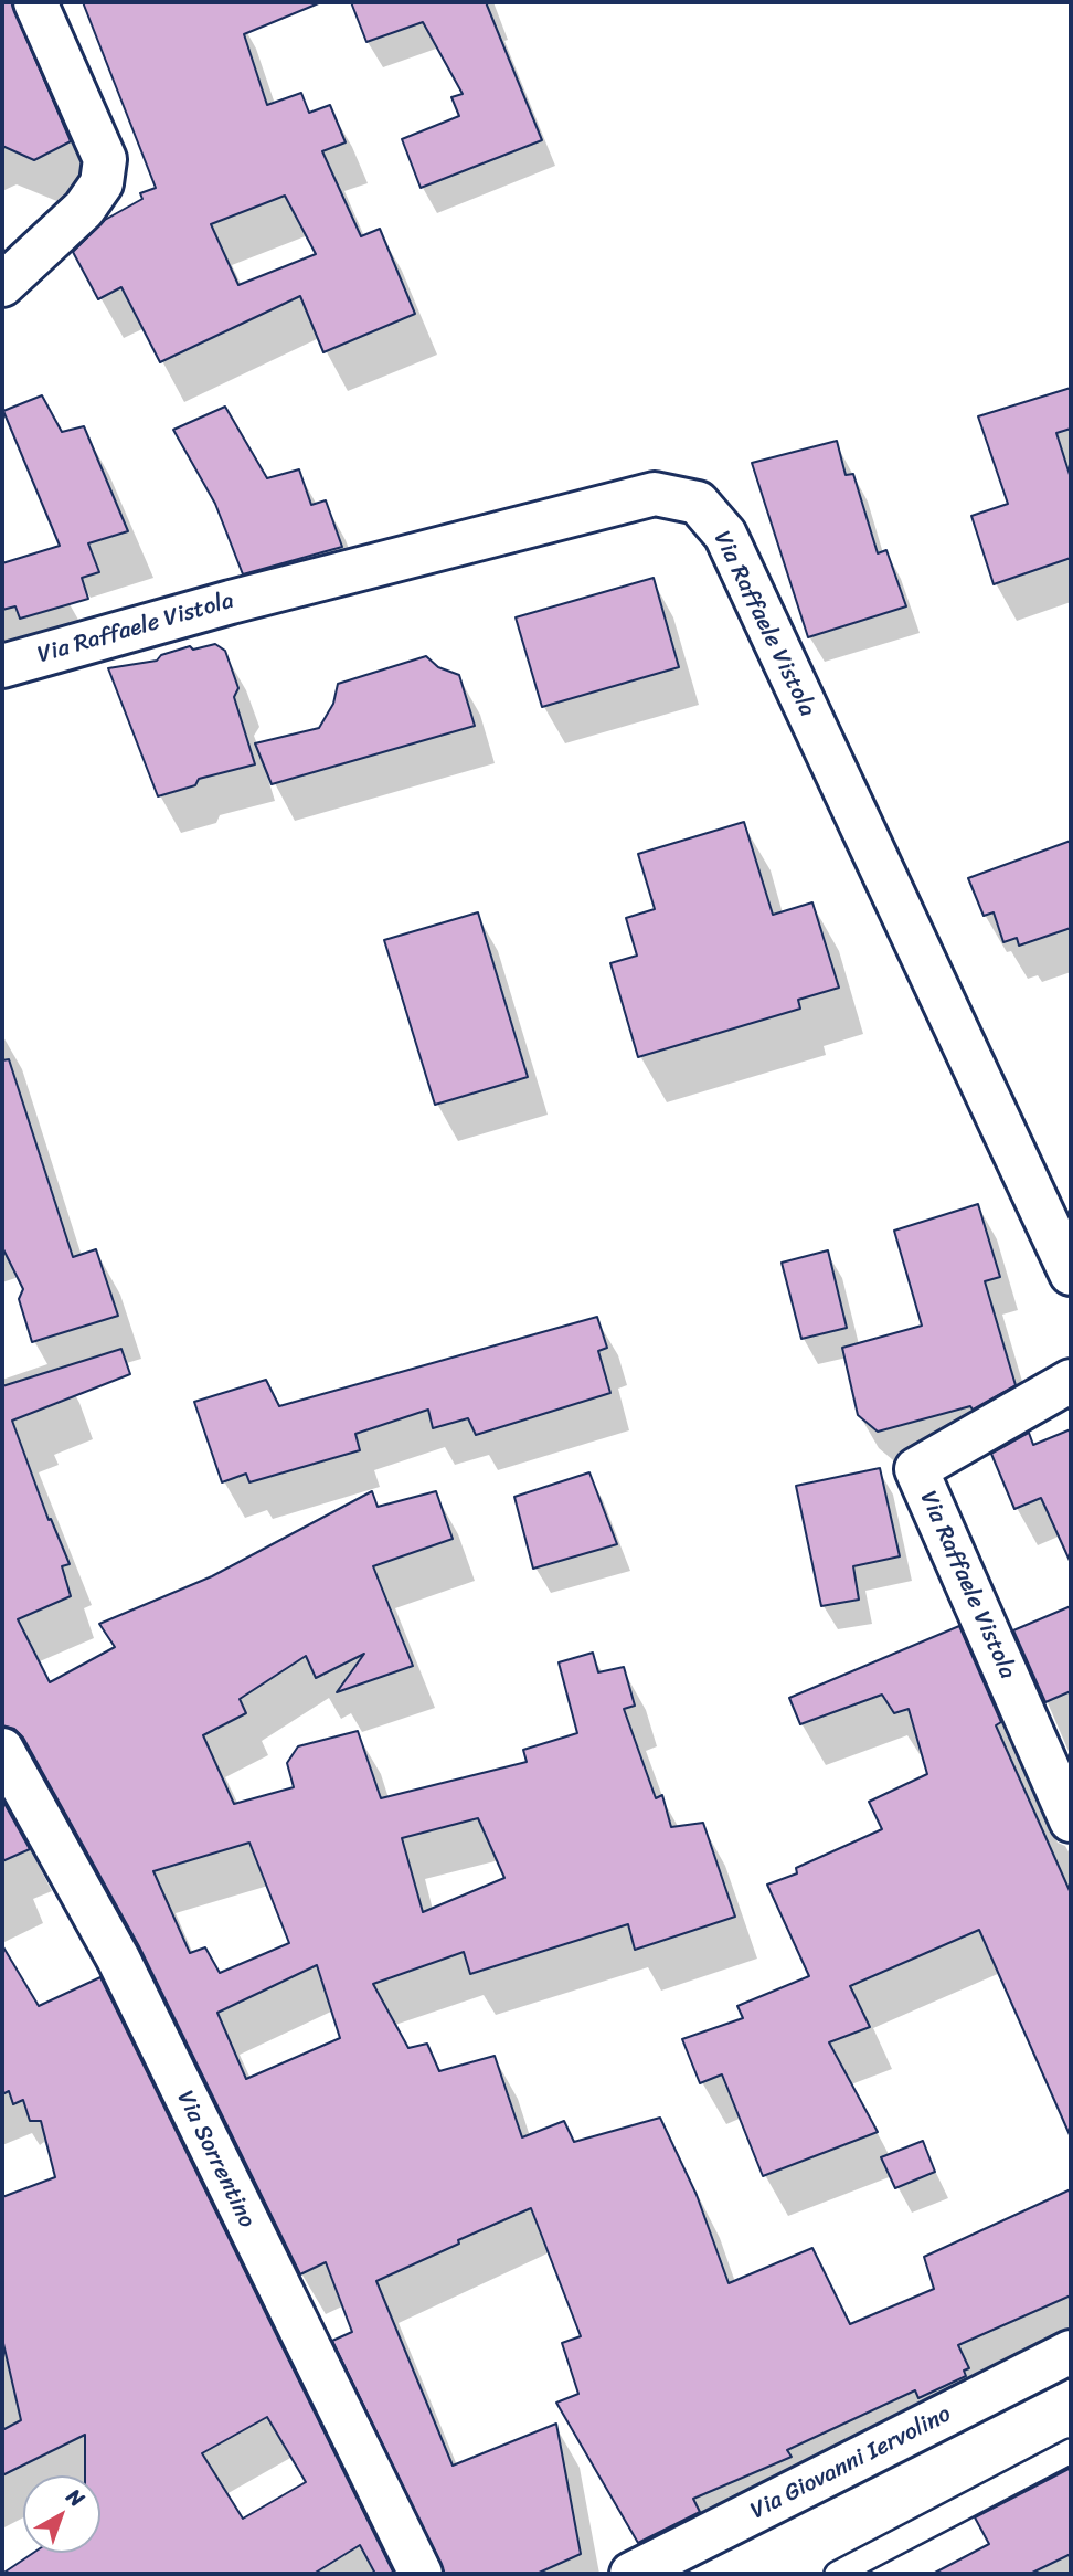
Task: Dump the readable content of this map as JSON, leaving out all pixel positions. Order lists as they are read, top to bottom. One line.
{"streets":{"street":["Via Raffaele Vistola","Via Sorrentino","Via Giovanni Iervolino"]},"north":"top right"}
